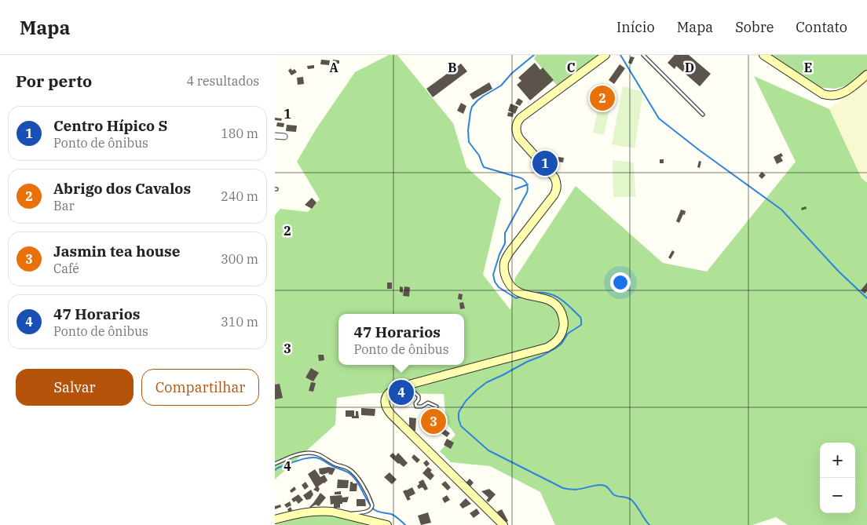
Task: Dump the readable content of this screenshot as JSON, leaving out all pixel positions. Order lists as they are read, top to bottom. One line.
{"page":{"header":"Mapa","nav":["Início","Mapa","Sobre","Contato"],"heading":["Por perto","4 resultados"],"pins":["2","1","4","3"],"list":[{"mark":"1","name":"Centro Hípico S","note":"Ponto de ônibus","value":"180 m"},{"mark":"2","name":"Abrigo dos Cavalos","note":"Bar","value":"240 m"},{"mark":"3","name":"Jasmin tea house","note":"Café","value":"300 m"},{"mark":"4","name":"47 Horarios","note":"Ponto de ônibus","value":"310 m"}],"popup":["47 Horarios","Ponto de ônibus"],"buttons":["Salvar","Compartilhar"],"map_buttons":["+","−"]},"grid":{"columns":["A","B","C","D","E"],"rows":["1","2","3","4"]}}
